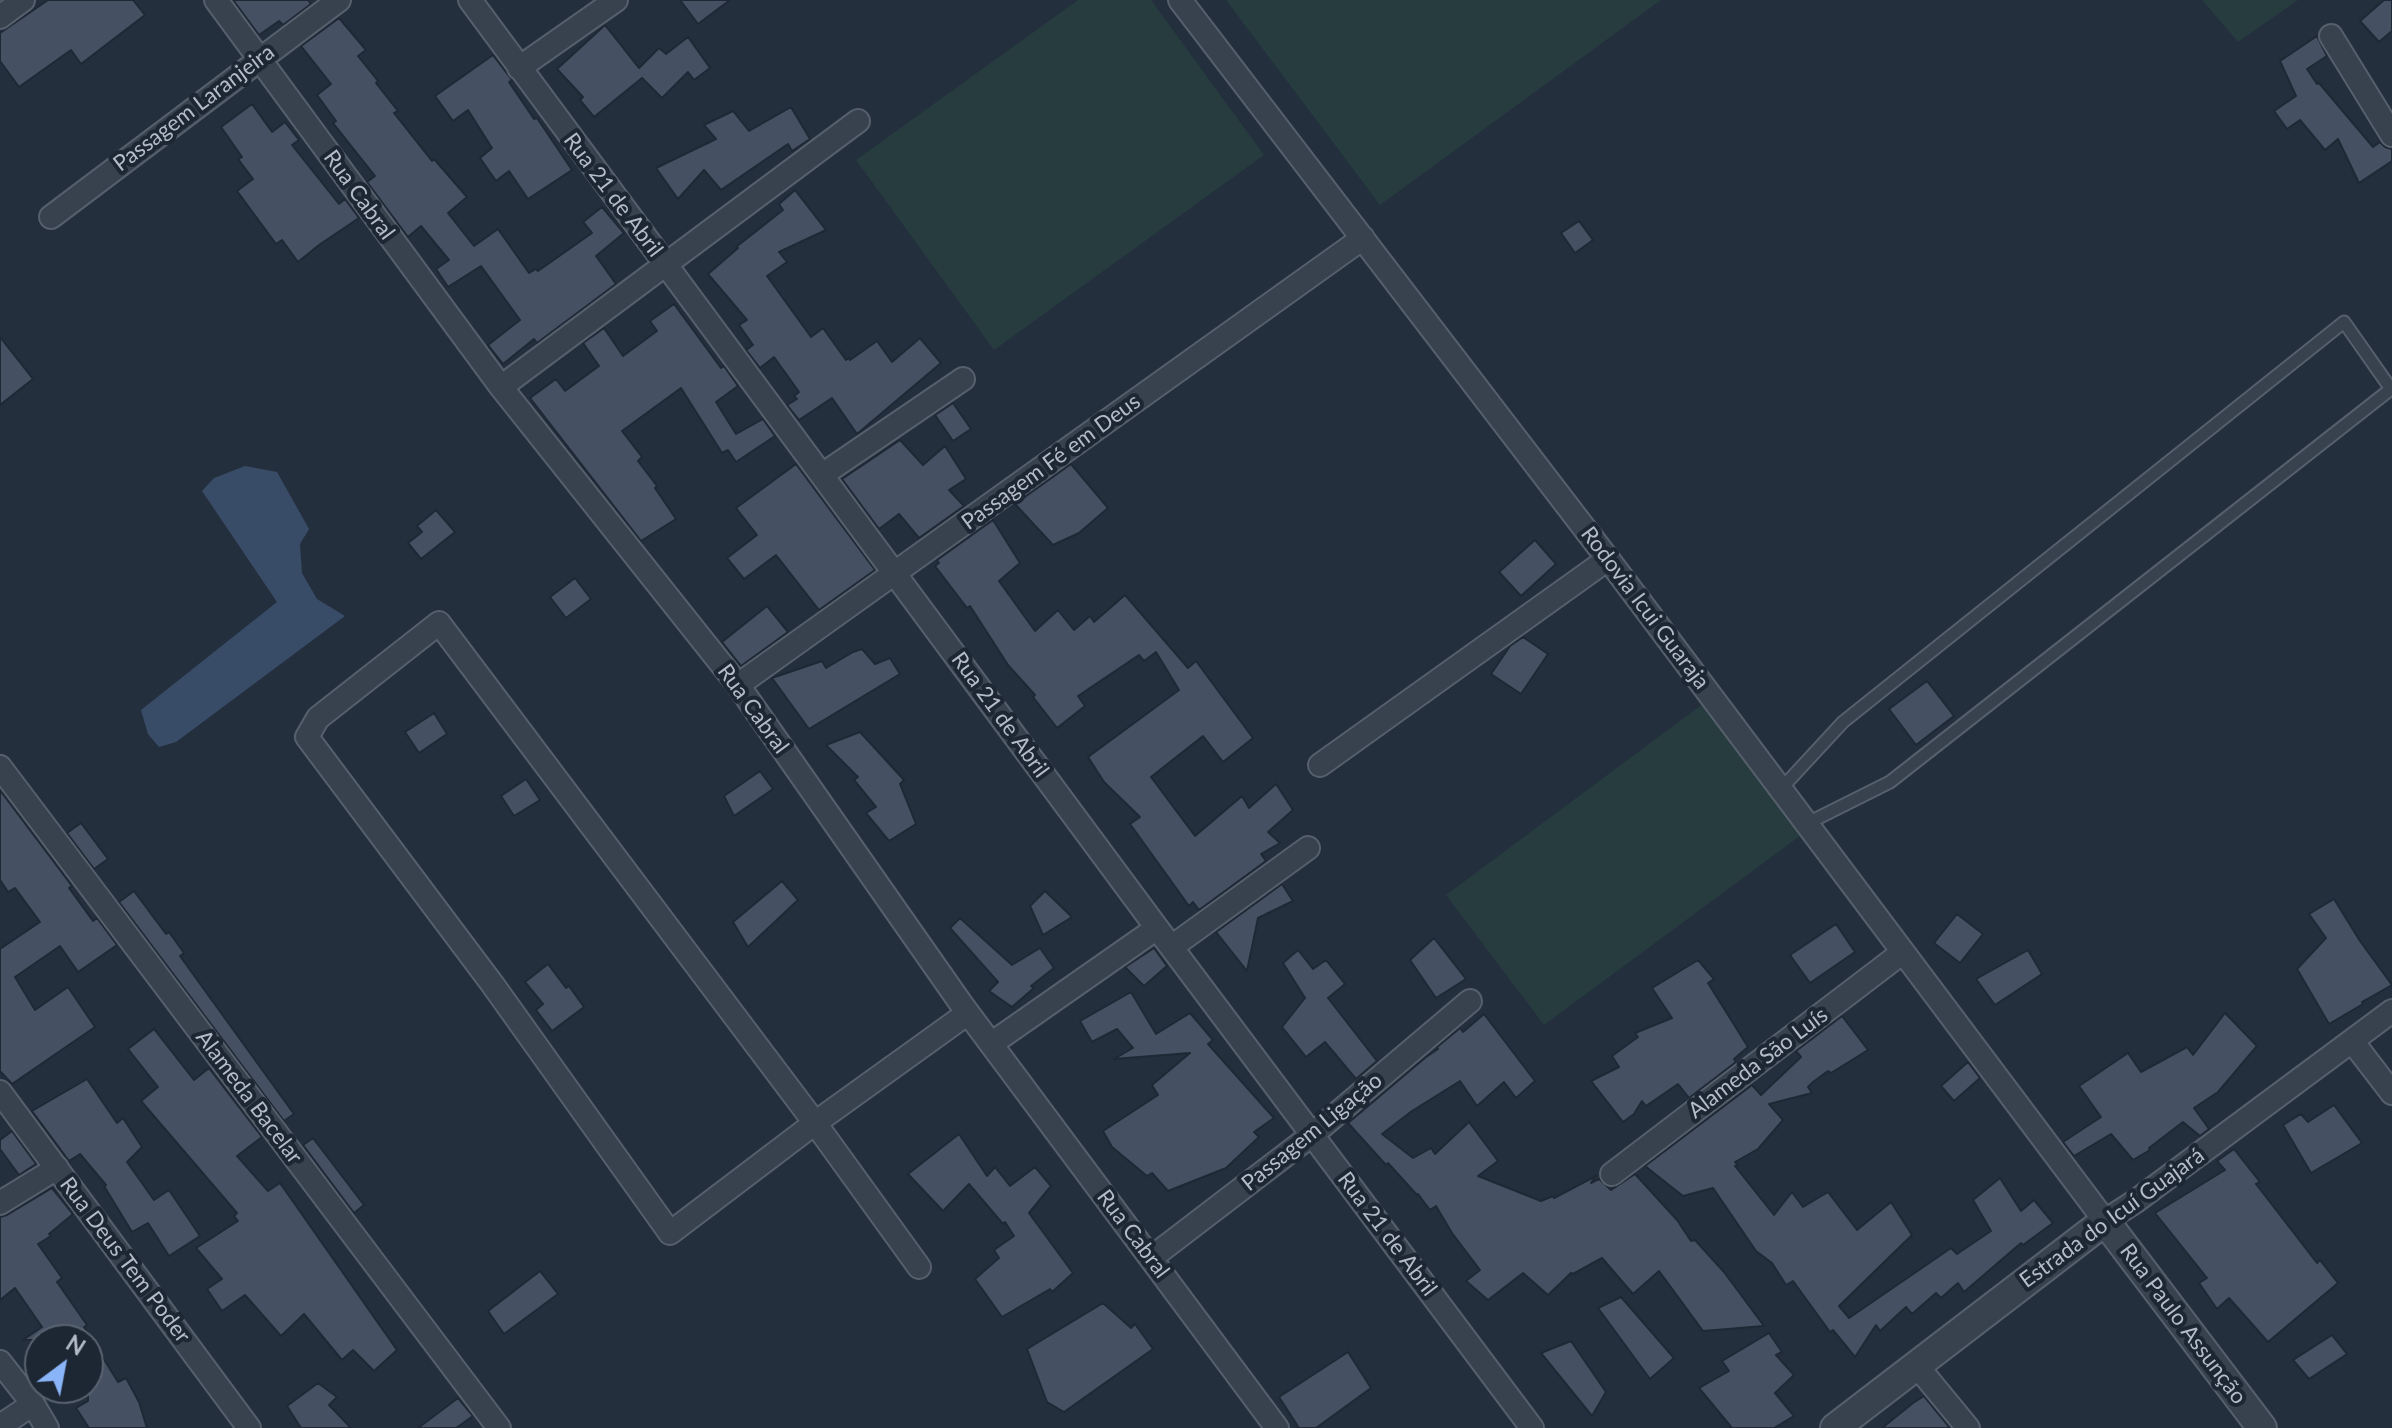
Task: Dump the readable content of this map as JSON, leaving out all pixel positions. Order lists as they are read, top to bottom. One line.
{"streets":{"street":["Passagem Laranjeira","Rua Cabral","Rua 21 de Abril","Passagem Fé em Deus","Rodovia Icui Guaraja","Alameda São Luís","Alameda Bacelar","Passagem Ligação","Estrada do Icuí Guajará","Rua Deus Tem Poder","Rua Paulo Assunção"]},"crossings":[["Passagem Laranjeira","Rua Cabral"],["Rua Cabral","Passagem Fé em Deus"],["Rua Cabral","Passagem Ligação"],["Rua 21 de Abril","Passagem Fé em Deus"],["Rua 21 de Abril","Passagem Ligação"],["Passagem Fé em Deus","Rodovia Icui Guaraja"],["Rodovia Icui Guaraja","Alameda São Luís"],["Rodovia Icui Guaraja","Estrada do Icuí Guajará"],["Rodovia Icui Guaraja","Rua Paulo Assunção"],["Estrada do Icuí Guajará","Rua Paulo Assunção"]],"north":"top right"}
